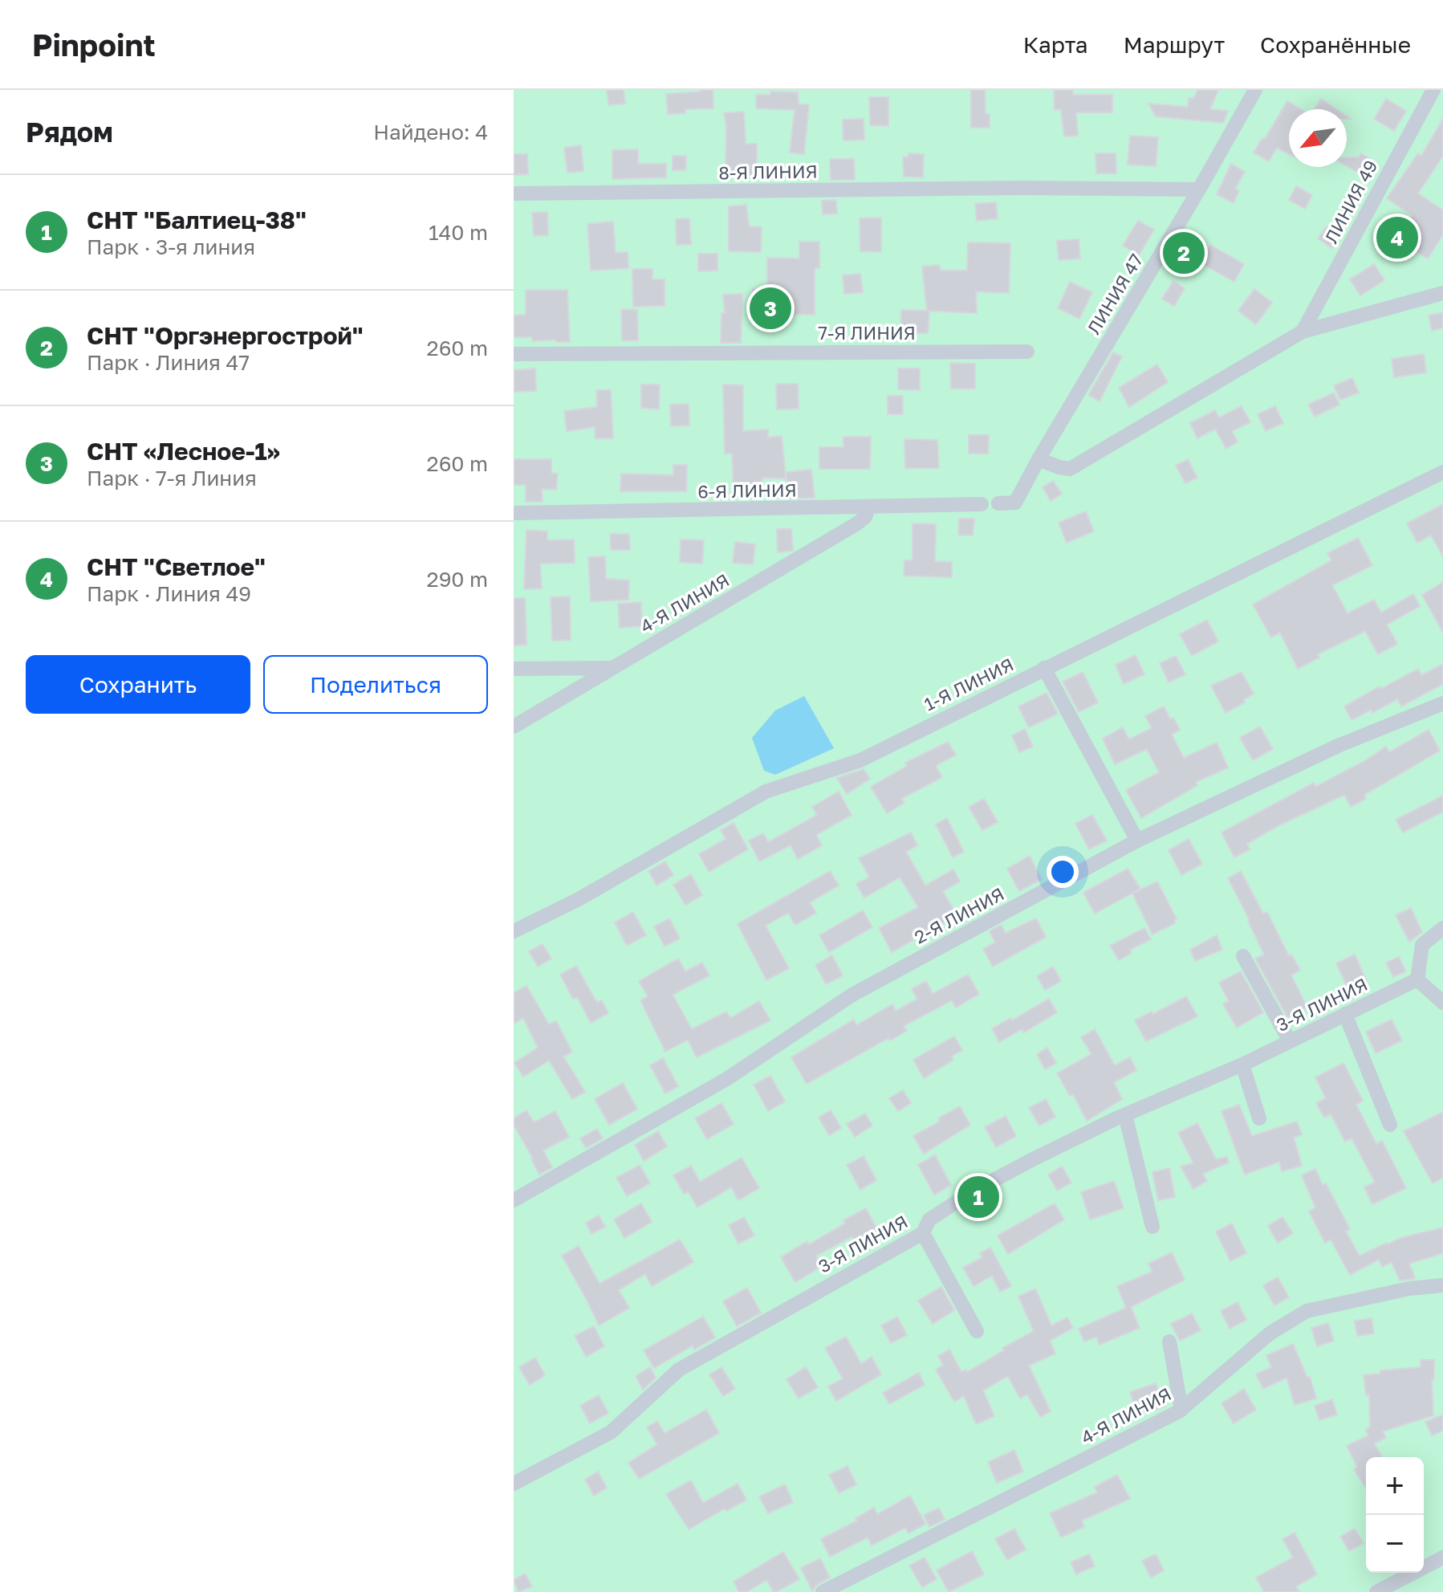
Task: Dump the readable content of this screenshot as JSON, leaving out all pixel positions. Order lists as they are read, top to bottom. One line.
{"streets":{"street":["8-Я ЛИНИЯ","ЛИНИЯ 49","ЛИНИЯ 47","7-Я ЛИНИЯ","6-Я ЛИНИЯ","4-Я ЛИНИЯ","1-Я ЛИНИЯ","2-Я ЛИНИЯ","3-Я ЛИНИЯ"]},"crossings":[["8-Я ЛИНИЯ","ЛИНИЯ 47"],["6-Я ЛИНИЯ","4-Я ЛИНИЯ"]],"north":"bottom left","page":{"header":"Pinpoint","nav":["Карта","Маршрут","Сохранённые"],"heading":["Рядом","Найдено: 4"],"list":[{"mark":"1","name":"СНТ \"Балтиец-38\"","note":"Парк · 3-я линия","value":"140 m"},{"mark":"2","name":"СНТ \"Оргэнергострой\"","note":"Парк · Линия 47","value":"260 m"},{"mark":"3","name":"СНТ «Лесное-1»","note":"Парк · 7-я Линия","value":"260 m"},{"mark":"4","name":"СНТ \"Светлое\"","note":"Парк · Линия 49","value":"290 m"}],"pins":["4","2","3","1"],"buttons":["Сохранить","Поделиться"],"map_buttons":["+","−"]}}
